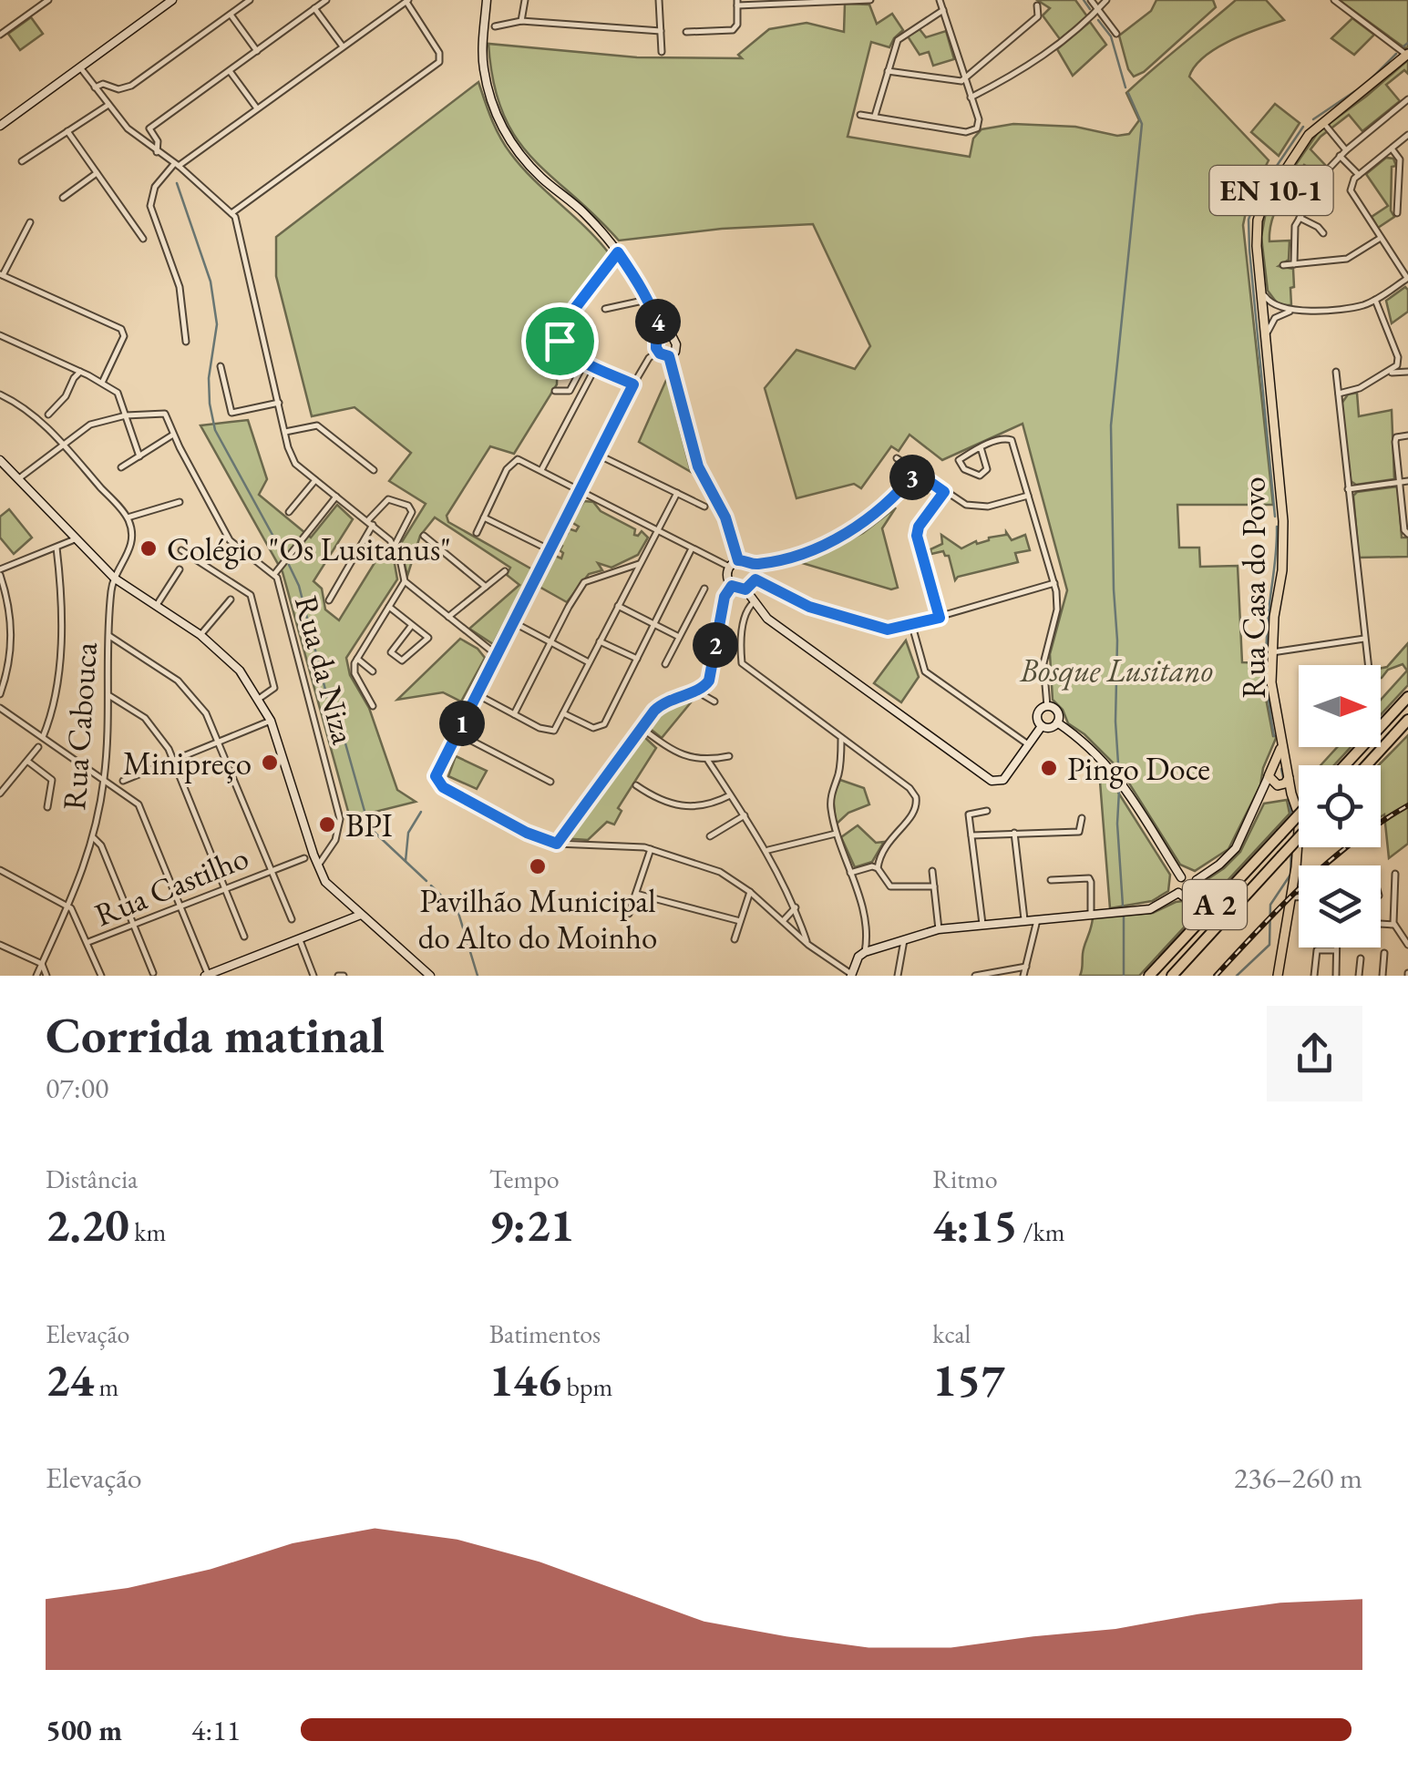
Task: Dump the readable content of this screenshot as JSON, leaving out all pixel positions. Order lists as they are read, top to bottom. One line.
{"streets":{"highway":["A 2"],"main road":["EN 10-1","Rua Casa do Povo"],"street":["Rua da Niza","Rua Cabouca","Rua Castilho"]},"crossings":[["EN 10-1","Rua Casa do Povo"]],"parks":["Bosque Lusitano"],"places":["Colégio \"Os Lusitanus\"","Minipreço","Pingo Doce","BPI","Pavilhão Municipal do Alto do Moinho"],"north":"right","page":{"pins":["4","3","2","1"],"heading":["Corrida matinal","07:00"],"stats":[["Distância","2.20 km"],["Tempo","9:21"],["Ritmo","4:15 /km"],["Elevação","24 m"],["Batimentos","146 bpm"],["kcal","157"]],"chart":["Elevação","236–260 m"],"list":[{"name":"500 m","note":"4:11"}]}}
